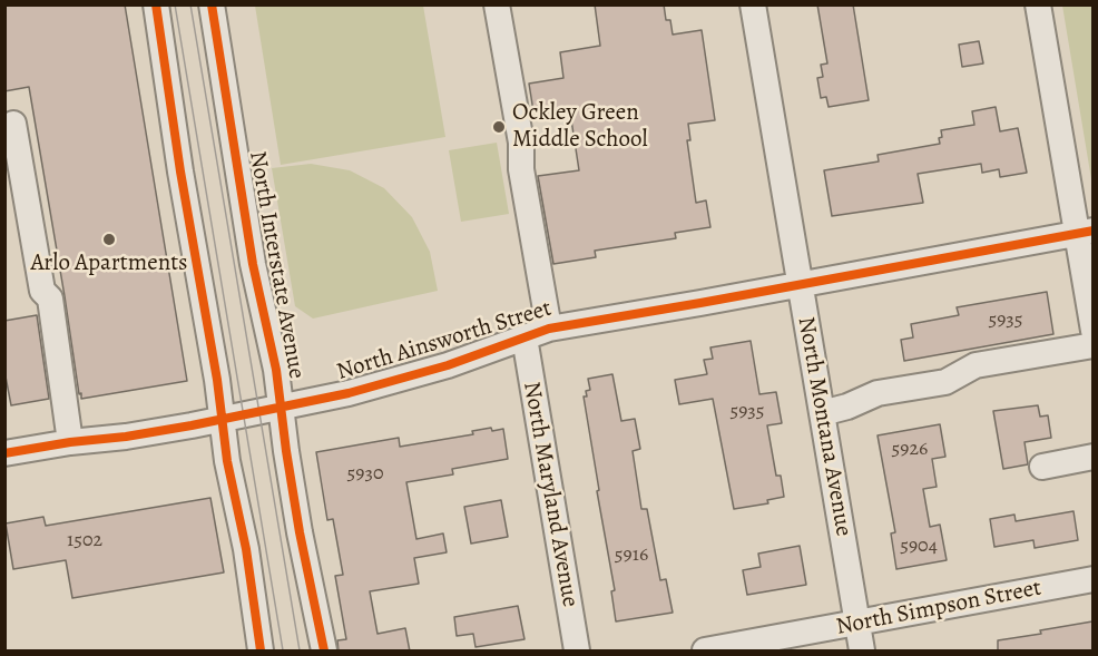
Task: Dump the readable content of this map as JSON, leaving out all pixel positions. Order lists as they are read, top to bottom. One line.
{"streets":{"street":["North Interstate Avenue","North Ainsworth Street","North Montana Avenue","North Maryland Avenue","North Simpson Street"]},"crossings":[["North Interstate Avenue","North Ainsworth Street"],["North Ainsworth Street","North Montana Avenue"],["North Ainsworth Street","North Maryland Avenue"],["North Montana Avenue","North Simpson Street"]],"places":["Ockley Green Middle School","Arlo Apartments"],"house_numbers":["5935","5935","5926","5930","1502","5904","5916"]}
